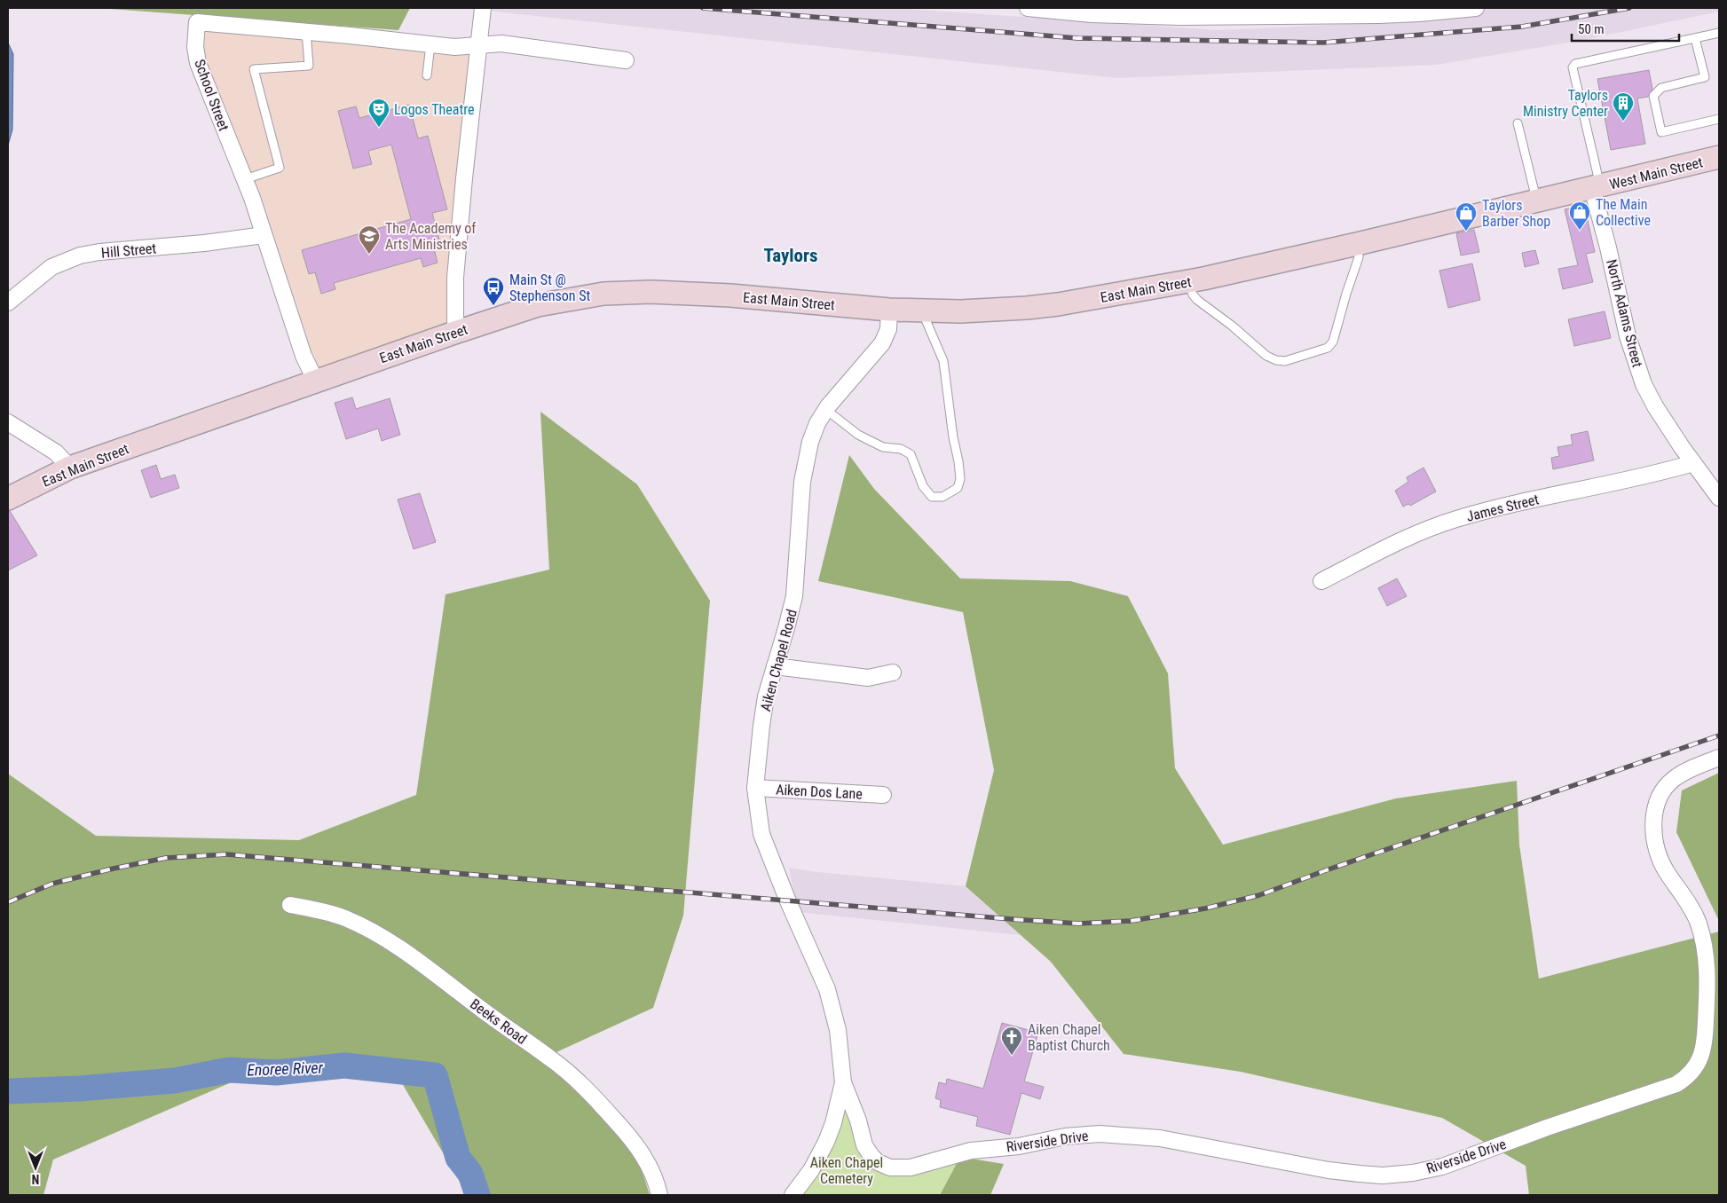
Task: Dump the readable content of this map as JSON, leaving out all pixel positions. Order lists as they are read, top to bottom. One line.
{"streets":{"street":["School Street","West Main Street","Hill Street","East Main Street","North Adams Street","James Street","Aiken Chapel Road","Aiken Dos Lane","Beeks Road","Riverside Drive"]},"crossings":[["School Street","Hill Street"],["School Street","East Main Street"],["West Main Street","East Main Street"],["West Main Street","North Adams Street"],["East Main Street","North Adams Street"],["East Main Street","Aiken Chapel Road"],["North Adams Street","James Street"],["Aiken Chapel Road","Aiken Dos Lane"],["Aiken Chapel Road","Riverside Drive"]],"districts":["Taylors"],"water":["Enoree River"],"parks":["Aiken Chapel Cemetery"],"places":{"building":["Taylors Ministry Center"],"theatre":["Logos Theatre"],"shop":["The Main Collective","Taylors Barber Shop"],"school or university":["The Academy of Arts Ministries"],"bus stop":["Main St @ Stephenson St"],"church":["Aiken Chapel Baptist Church"]},"scale_bar":"50 m","north":"bottom"}
